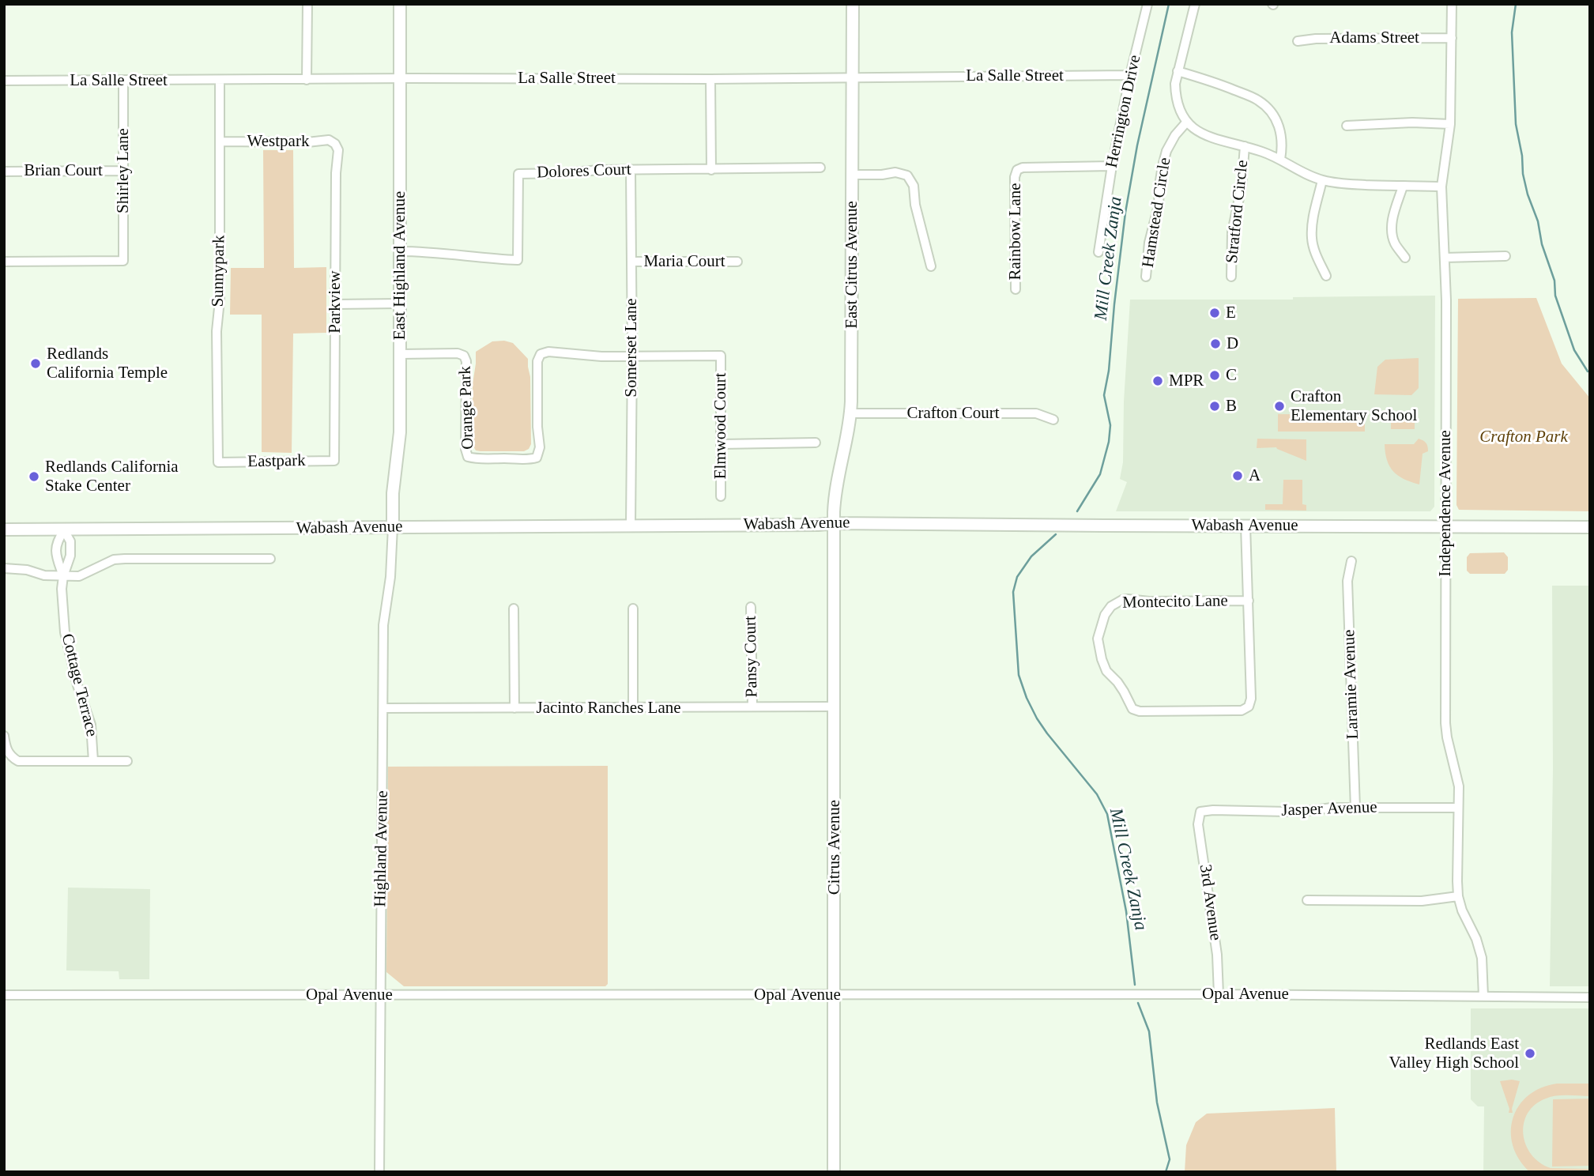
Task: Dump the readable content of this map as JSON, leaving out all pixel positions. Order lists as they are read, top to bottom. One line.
{"streets":{"street":["Adams Street","La Salle Street","Herrington Drive","Westpark","Brian Court","Shirley Lane","Dolores Court","Stratford Circle","Hamstead Circle","Rainbow Lane","Maria Court","East Citrus Avenue","East Highland Avenue","Sunnypark","Parkview","Somerset Lane","Orange Park","Crafton Court","Elmwood Court","Eastpark","Independence Avenue","Wabash Avenue","Montecito Lane","Pansy Court","Laramie Avenue","Cottage Terrace","Jacinto Ranches Lane","Jasper Avenue","Citrus Avenue","Highland Avenue","3rd Avenue","Opal Avenue"]},"crossings":[["Adams Street","Independence Avenue"],["La Salle Street","Herrington Drive"],["La Salle Street","Shirley Lane"],["La Salle Street","East Citrus Avenue"],["La Salle Street","East Highland Avenue"],["La Salle Street","Sunnypark"],["Herrington Drive","Rainbow Lane"],["Westpark","Sunnypark"],["Westpark","Parkview"],["Brian Court","Shirley Lane"],["Dolores Court","East Highland Avenue"],["Dolores Court","Somerset Lane"],["Maria Court","Somerset Lane"],["East Citrus Avenue","Crafton Court"],["East Citrus Avenue","Wabash Avenue"],["East Citrus Avenue","Citrus Avenue"],["East Highland Avenue","Orange Park"],["East Highland Avenue","Wabash Avenue"],["East Highland Avenue","Highland Avenue"],["Sunnypark","Eastpark"],["Parkview","Eastpark"],["Somerset Lane","Orange Park"],["Somerset Lane","Elmwood Court"],["Somerset Lane","Wabash Avenue"],["Orange Park","Elmwood Court"],["Independence Avenue","Wabash Avenue"],["Independence Avenue","Jasper Avenue"],["Independence Avenue","Opal Avenue"],["Wabash Avenue","Montecito Lane"],["Wabash Avenue","Cottage Terrace"],["Wabash Avenue","Citrus Avenue"],["Wabash Avenue","Highland Avenue"],["Pansy Court","Jacinto Ranches Lane"],["Laramie Avenue","Jasper Avenue"],["Jacinto Ranches Lane","Citrus Avenue"],["Jacinto Ranches Lane","Highland Avenue"],["Jasper Avenue","3rd Avenue"],["Citrus Avenue","Opal Avenue"],["Highland Avenue","Opal Avenue"],["3rd Avenue","Opal Avenue"]],"water":["Mill Creek Zanja"],"parks":["Crafton Park"],"places":["E","D","Redlands California Temple","C","MPR","B","Crafton Elementary School","A","Redlands California Stake Center","Redlands East Valley High School"]}
